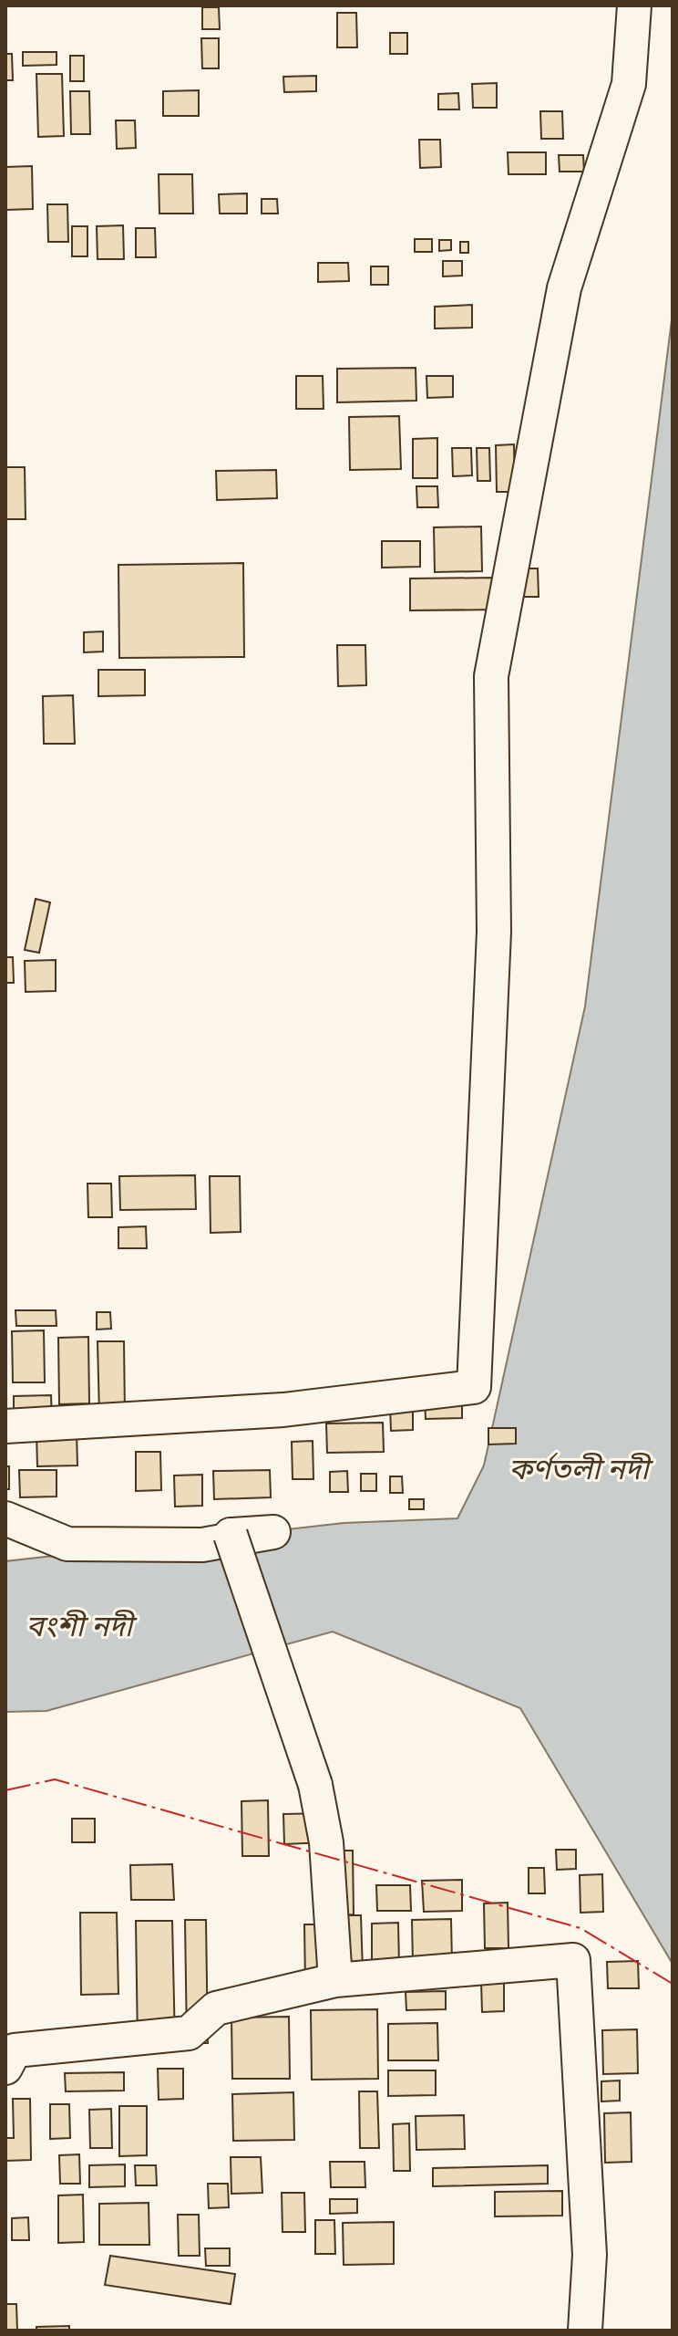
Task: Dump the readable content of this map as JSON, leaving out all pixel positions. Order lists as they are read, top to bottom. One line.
{"water":["কর্ণতলী নদী","বংশী নদী"]}
